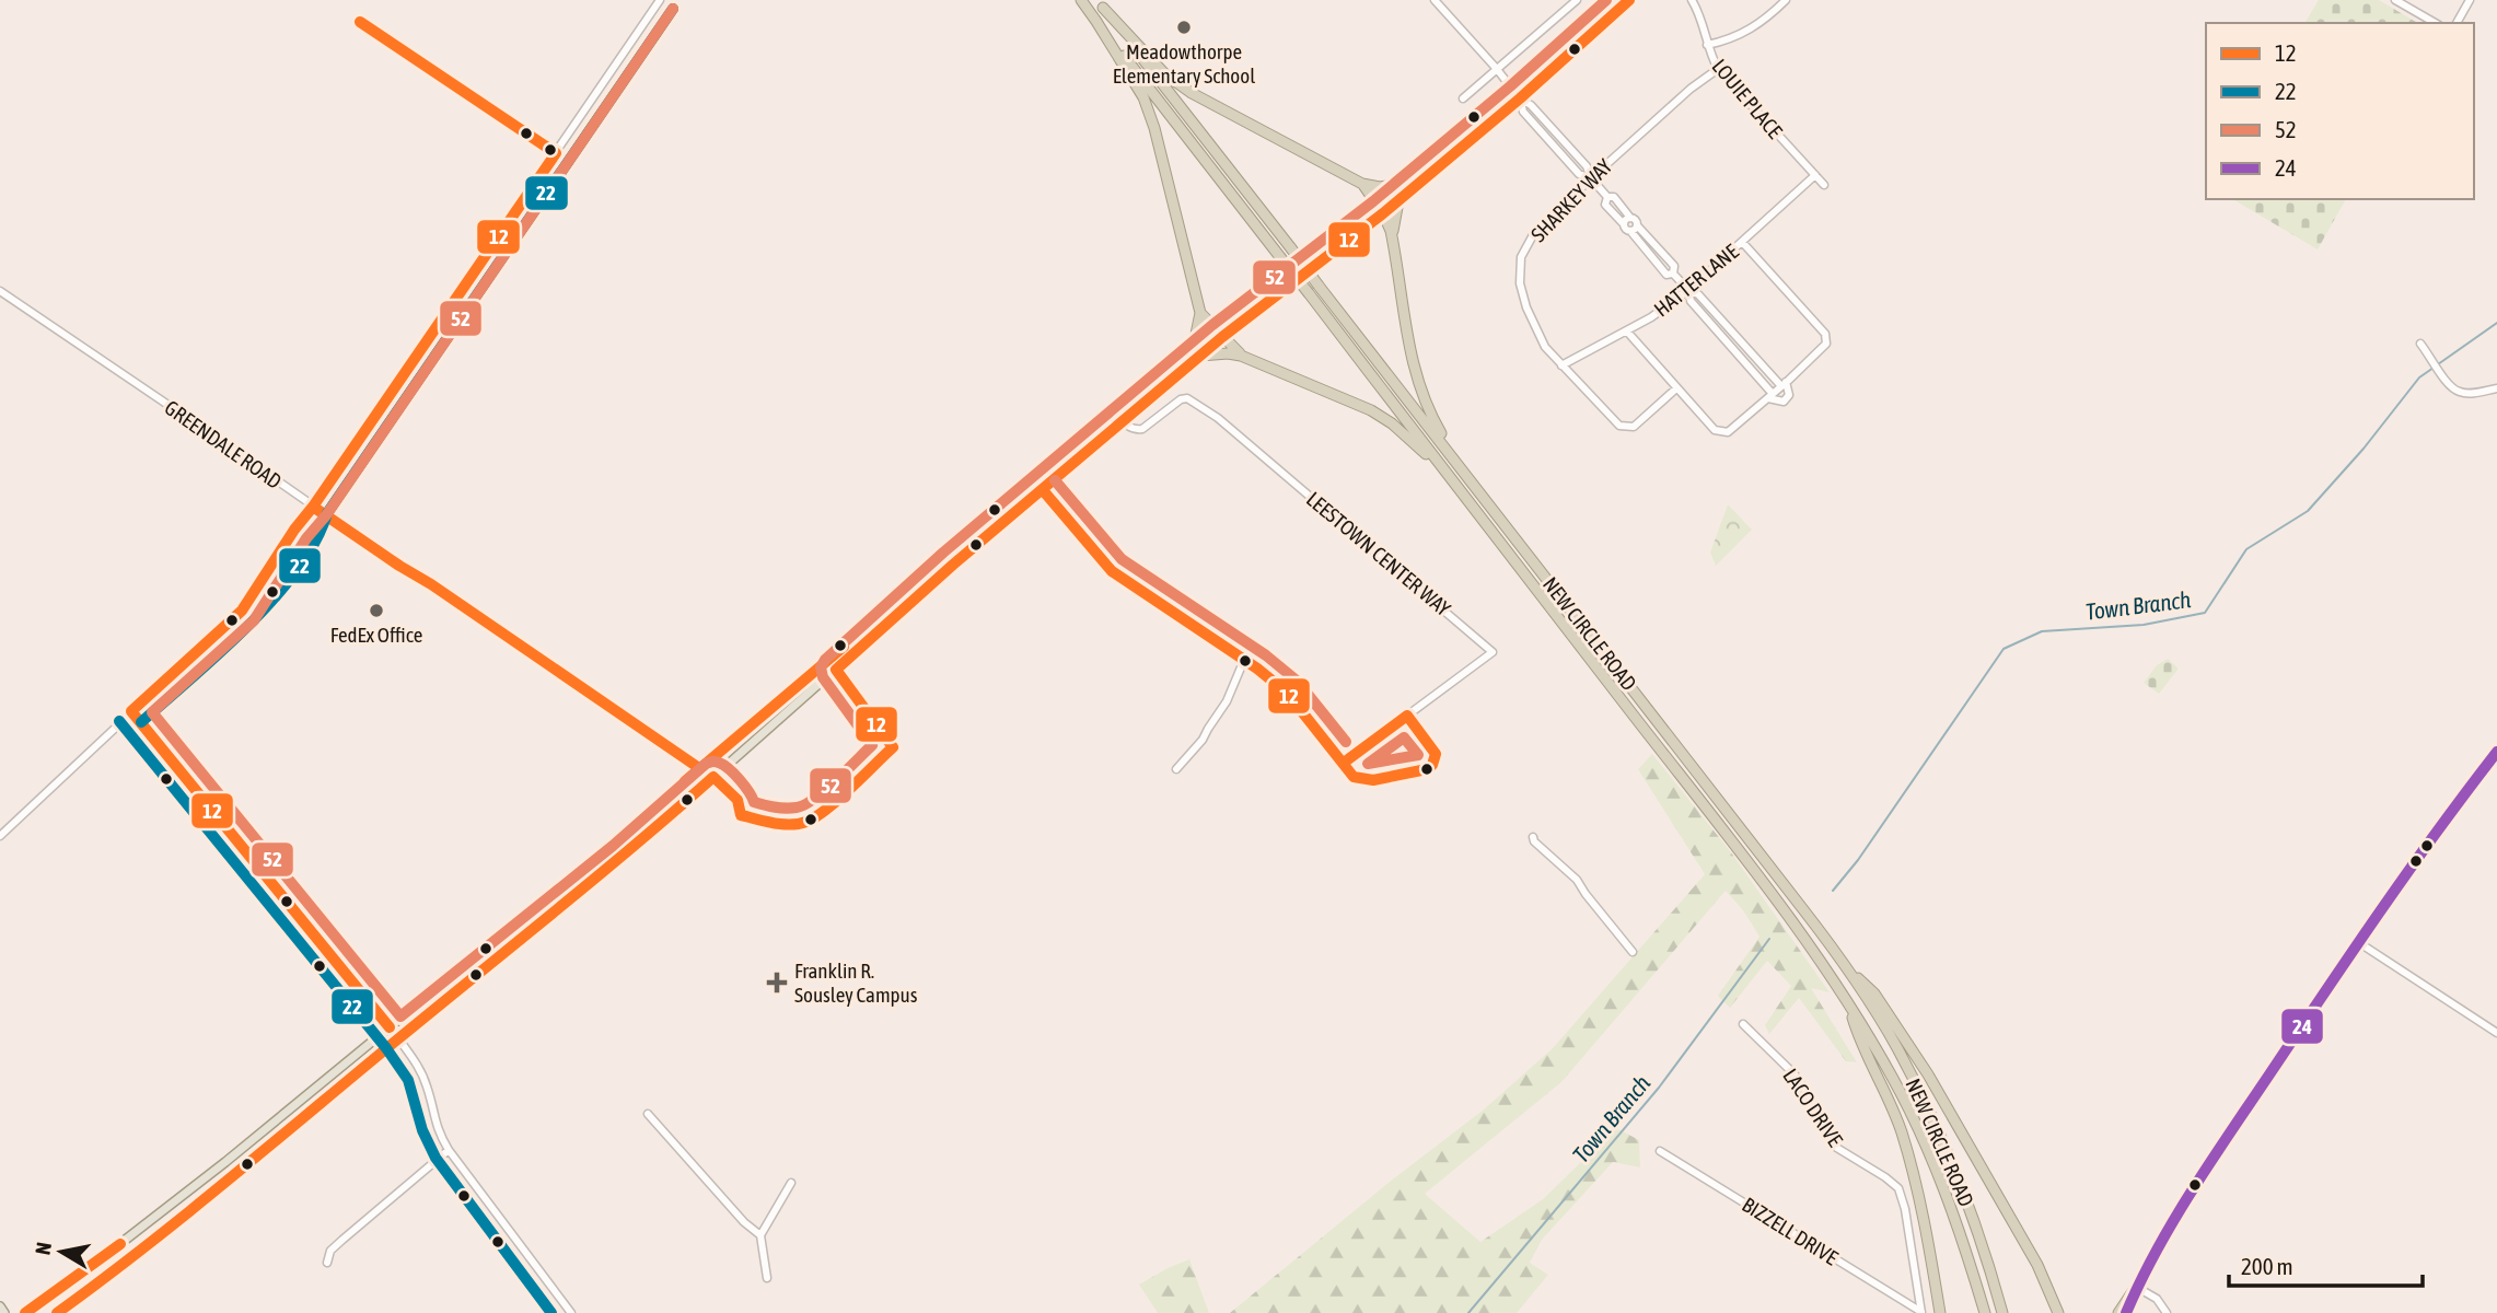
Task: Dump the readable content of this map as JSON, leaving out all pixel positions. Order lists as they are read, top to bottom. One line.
{"streets":{"highway":["NEW CIRCLE ROAD"],"street":["LOUIE PLACE","SHARKEY WAY","HATTER LANE","GREENDALE ROAD","LEESTOWN CENTER WAY","LACO DRIVE","BIZZELL DRIVE"]},"crossings":[["LOUIE PLACE","SHARKEY WAY"],["LOUIE PLACE","HATTER LANE"],["SHARKEY WAY","HATTER LANE"],["LACO DRIVE","BIZZELL DRIVE"]],"water":["Town Branch"],"places":{"other":["Meadowthorpe Elementary School","FedEx Office"],"health":["Franklin R. Sousley Campus"]},"lines":["transit line 12","transit line 52","transit line 22","transit line 24"],"legend":["12","22","52","24"],"scale_bar":"200 m","north":"left"}
